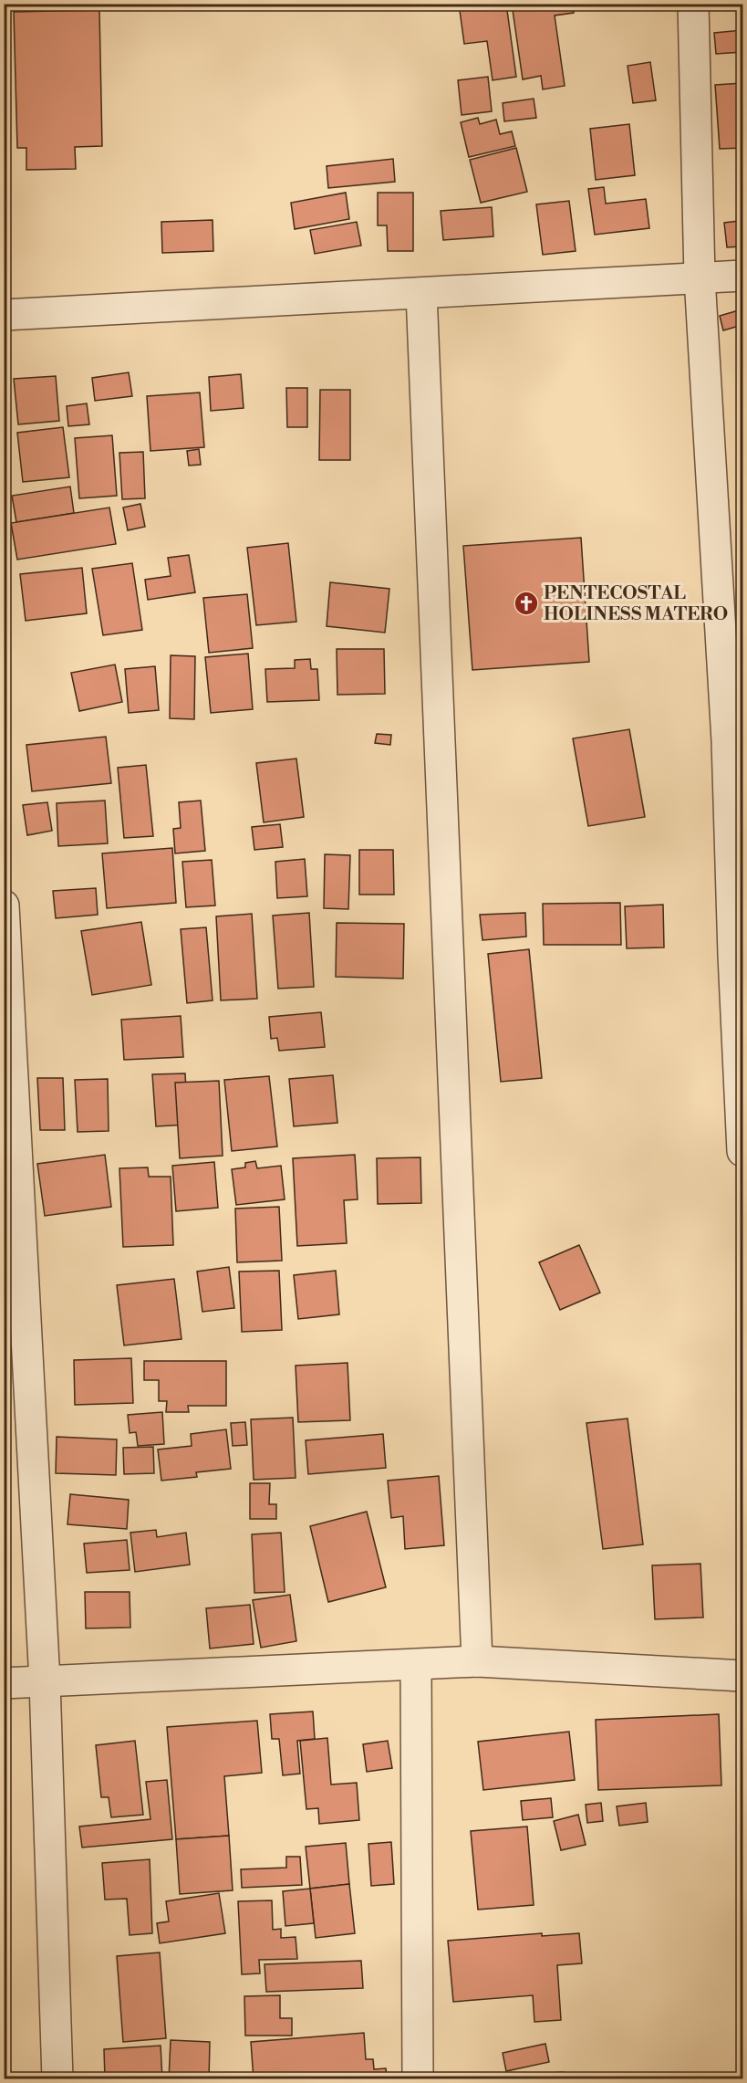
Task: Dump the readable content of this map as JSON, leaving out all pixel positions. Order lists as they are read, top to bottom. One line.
{"places":{"church":["PENTECOSTAL HOLINESS MATERO"]}}
